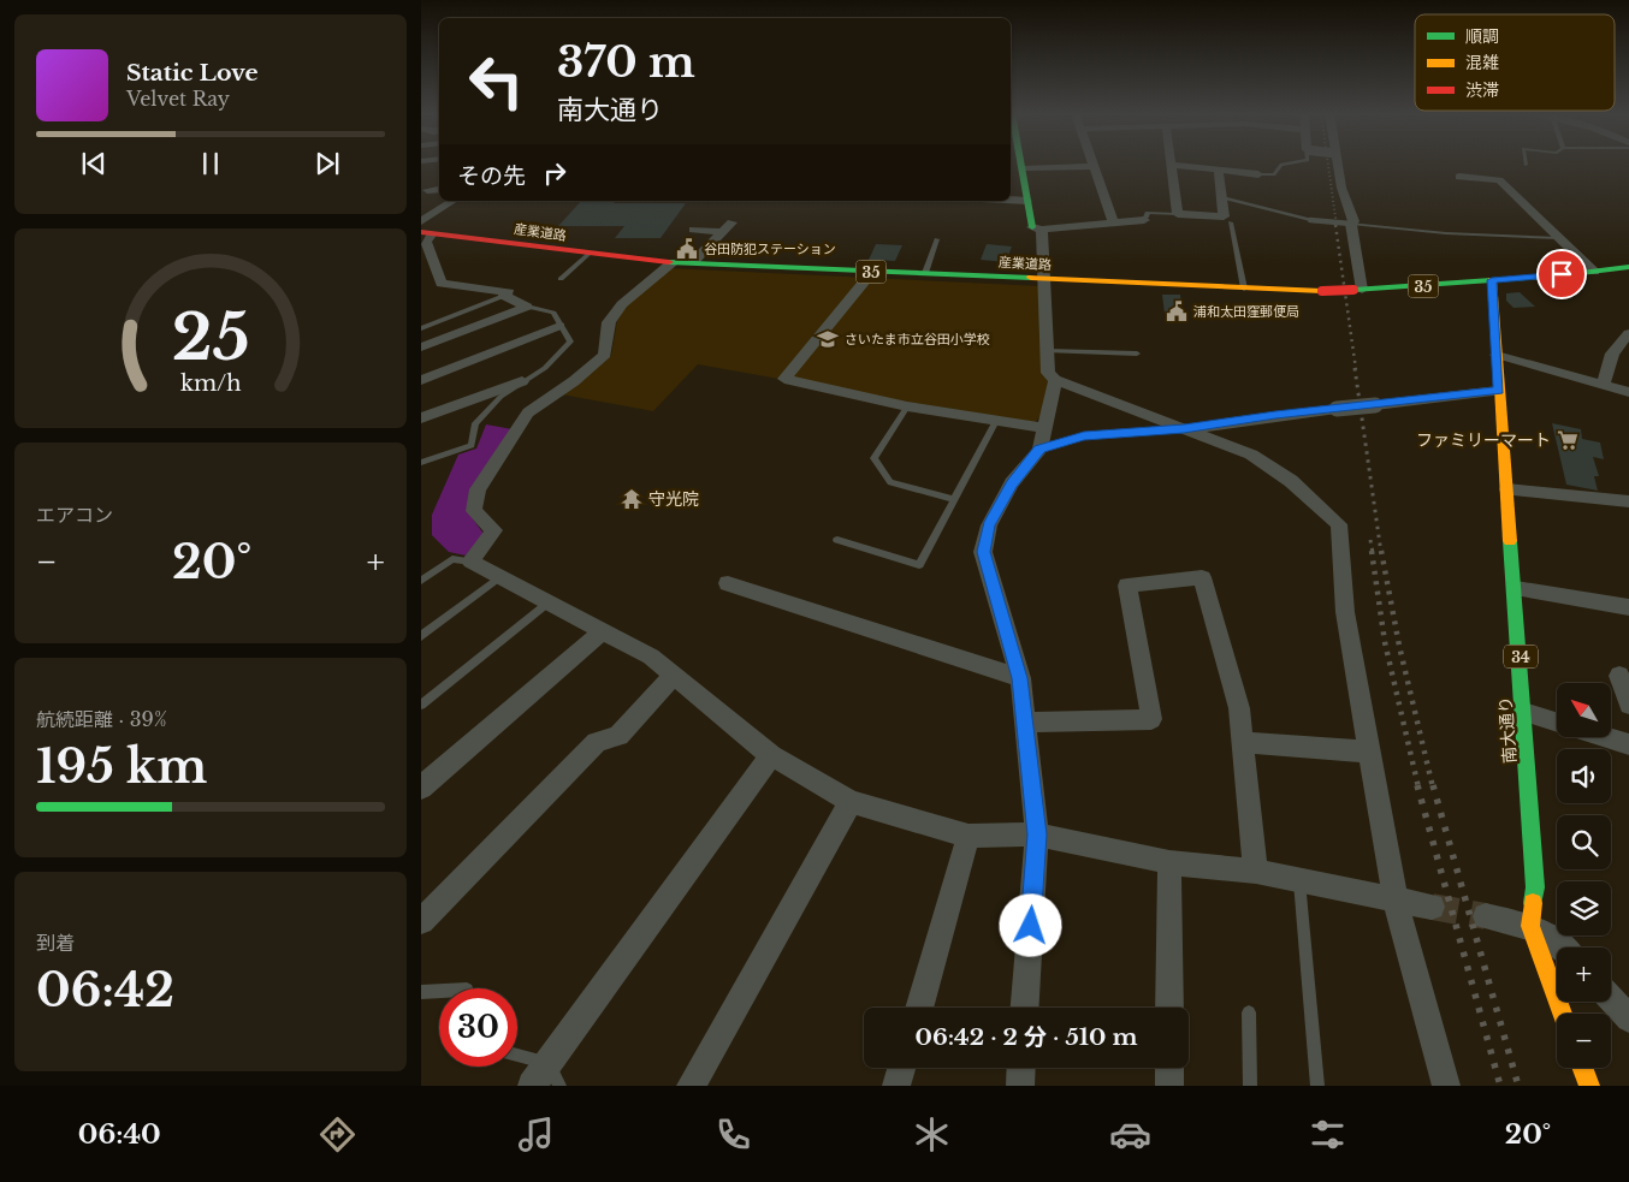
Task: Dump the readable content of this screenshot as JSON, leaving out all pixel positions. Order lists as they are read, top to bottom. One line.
{"streets":{"main road":["産業道路","35","34","南大通り"]},"crossings":[["産業道路","南大通り"]],"places":{"public building":["谷田防犯ステーション","浦和太田窪郵便局"],"school or university":["さいたま市立谷田小学校"],"supermarket":["ファミリーマート"],"temple":["守光院"]},"legend":["順調","混雑","渋滞"],"north":"top left","page":{"turn":["370 m","南大通り"],"song":["Static Love","Velvet Ray"],"then":"その先","tile":["エアコン",["航続距離 · 39%","195 km"],["到着","06:42"]],"heat":["−","20°","+"],"map_buttons":["+","−"],"limit":"30","trip":"06:42 · 2 分 · 510 m","tabs":["06:40","20°"],"gauge":["25","km/h"]}}
